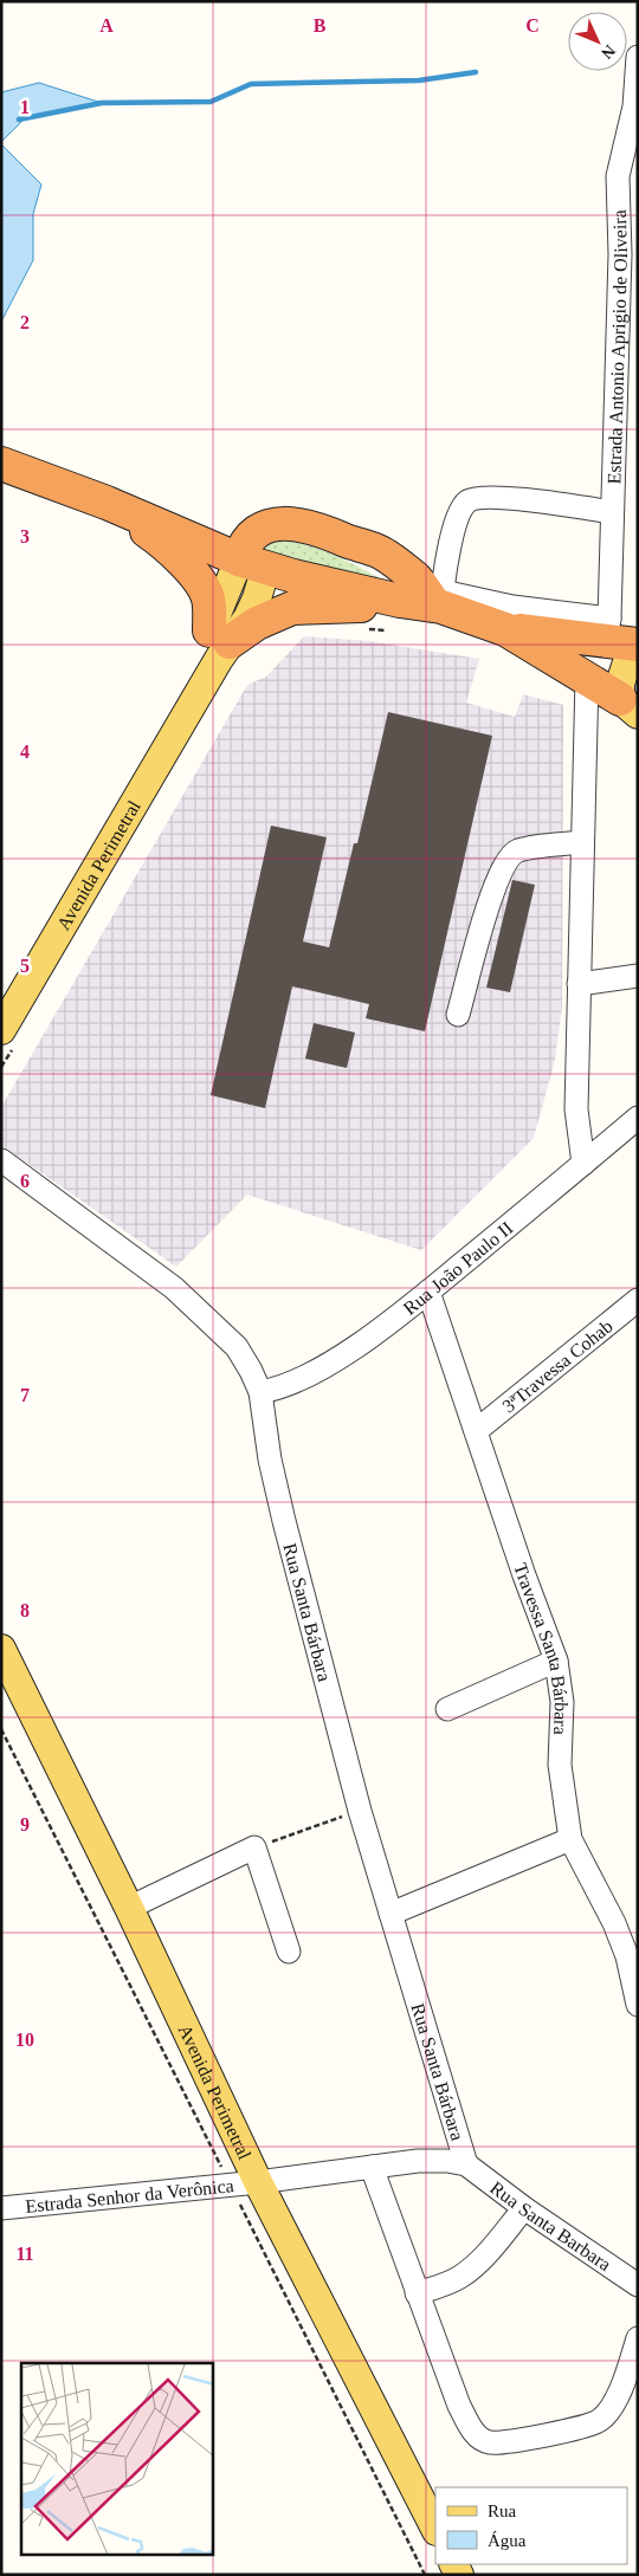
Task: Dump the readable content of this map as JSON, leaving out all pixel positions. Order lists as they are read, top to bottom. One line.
{"streets":{"main road":["Avenida Perimetral"],"street":["Estrada Antonio Aprigio de Oliveira","Rua João Paulo II","3ªTravessa Cohab","Rua Santa Bárbara","Travessa Santa Bárbara","Estrada Senhor da Verônica","Rua Santa Barbara"]},"crossings":[["Avenida Perimetral","Estrada Senhor da Verônica"],["Rua João Paulo II","Rua Santa Bárbara"],["Rua João Paulo II","Travessa Santa Bárbara"],["3ªTravessa Cohab","Travessa Santa Bárbara"],["Rua Santa Bárbara","Estrada Senhor da Verônica"],["Rua Santa Bárbara","Rua Santa Barbara"],["Estrada Senhor da Verônica","Rua Santa Barbara"]],"legend":["Rua","Água"],"north":"bottom right","grid":{"columns":["A","B","C"],"rows":["1","2","3","4","5","6","7","8","9","10","11"]}}
